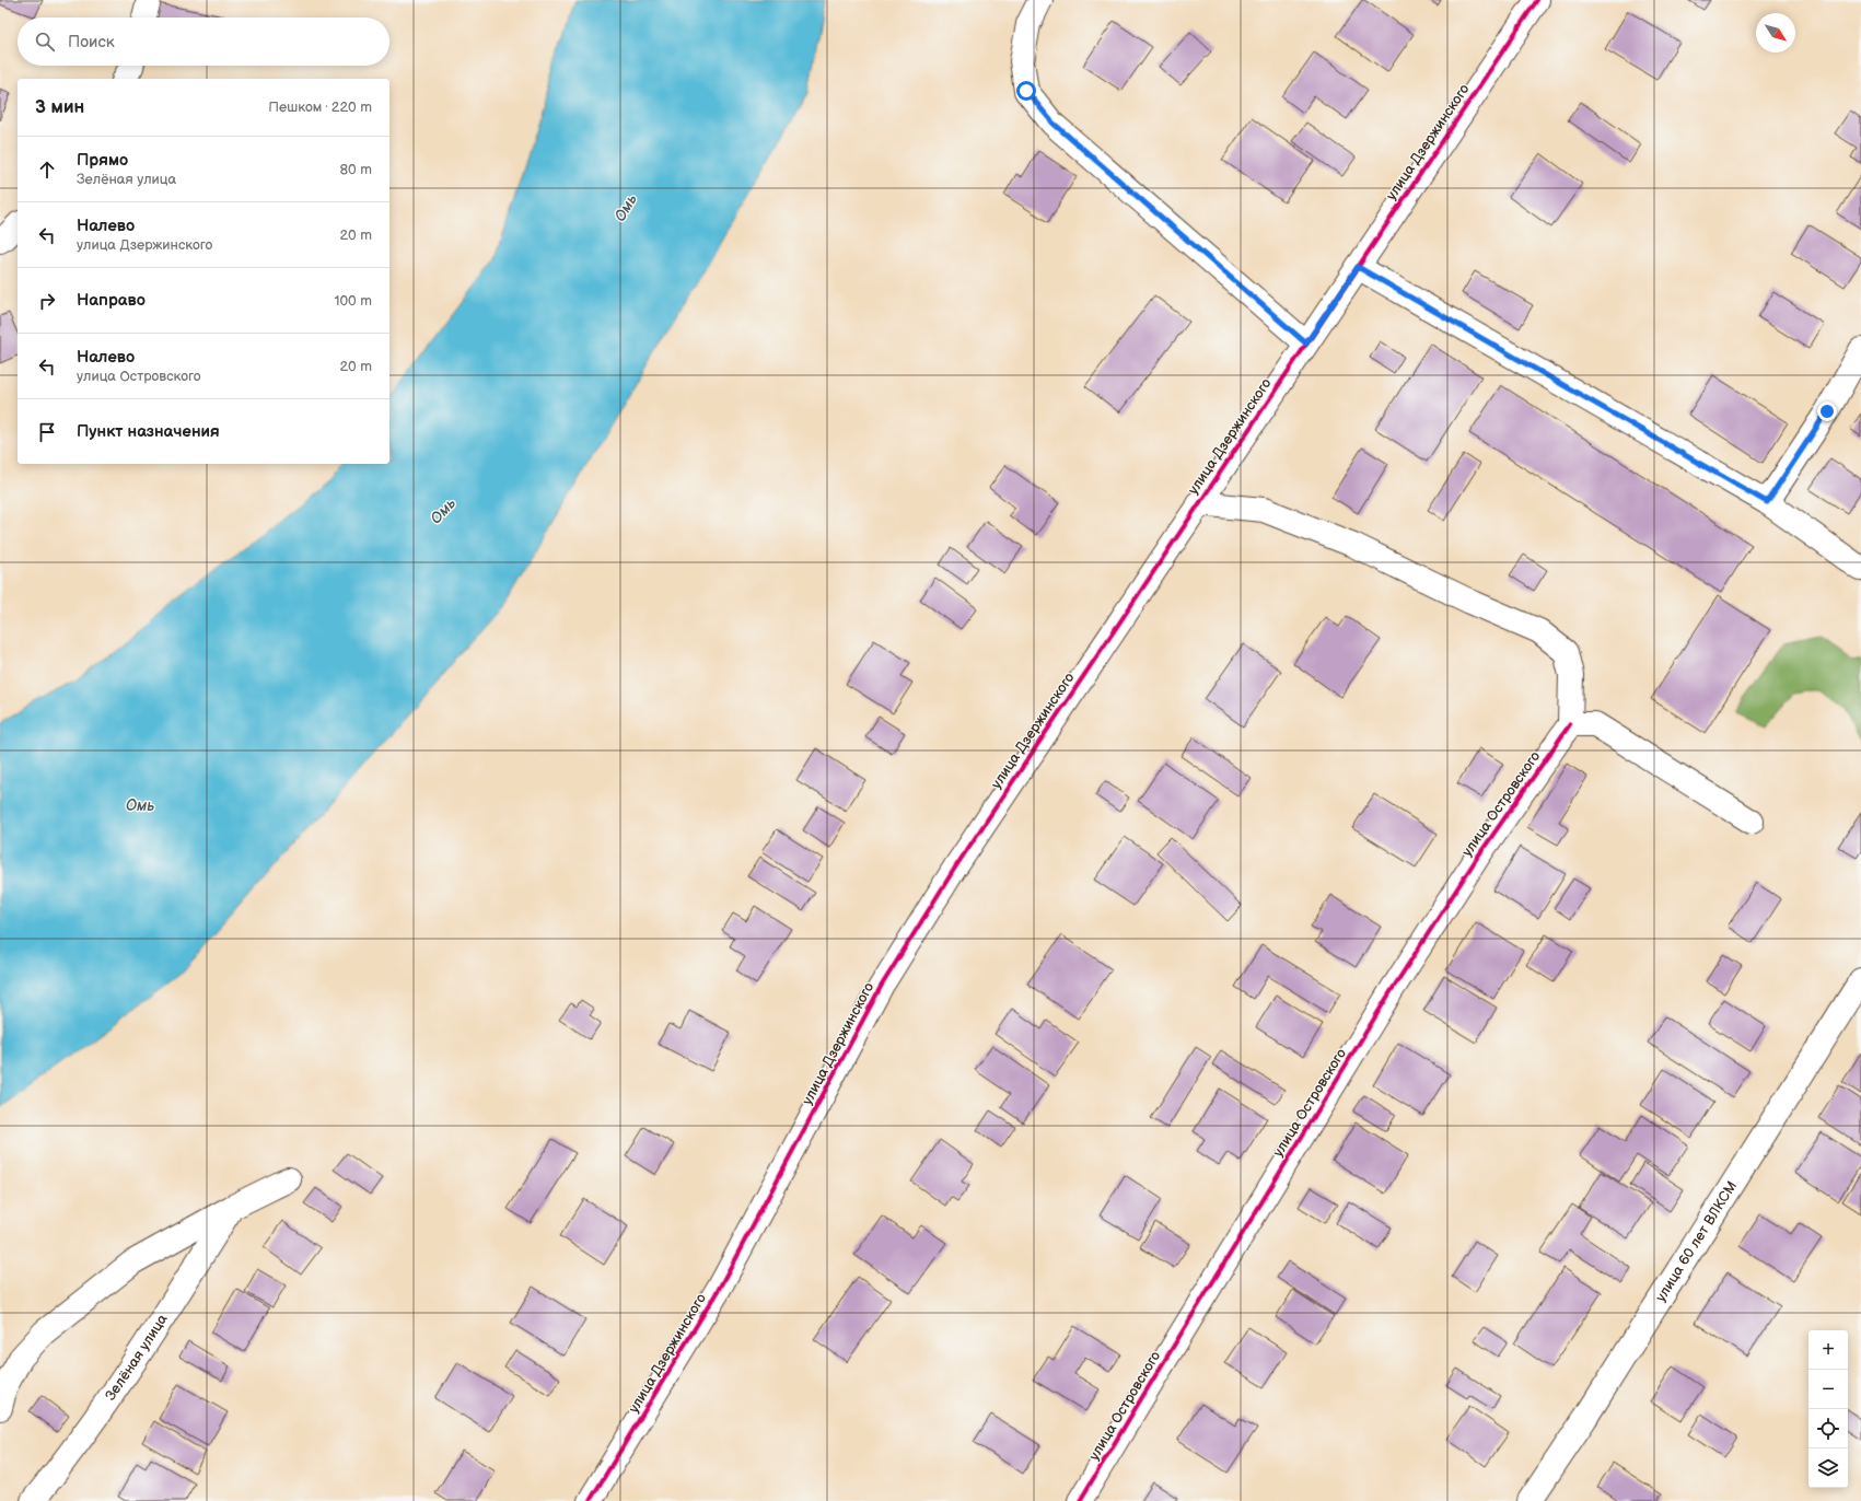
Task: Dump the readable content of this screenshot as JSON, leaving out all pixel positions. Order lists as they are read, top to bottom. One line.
{"streets":{"street":["улица Дзержинского","улица Островского","улица 60 лет ВЛКСМ","Зелёная улица"]},"water":["Омь"],"north":"bottom right","page":{"search":"Поиск","heading":["3 мин","Пешком · 220 m"],"list":[["Прямо","Зелёная улица","80 m"],["Налево","улица Дзержинского","20 m"],["Направо","100 m"],["Налево","улица Островского","20 m"],"Пункт назначения"],"map_buttons":["+","−"]}}
